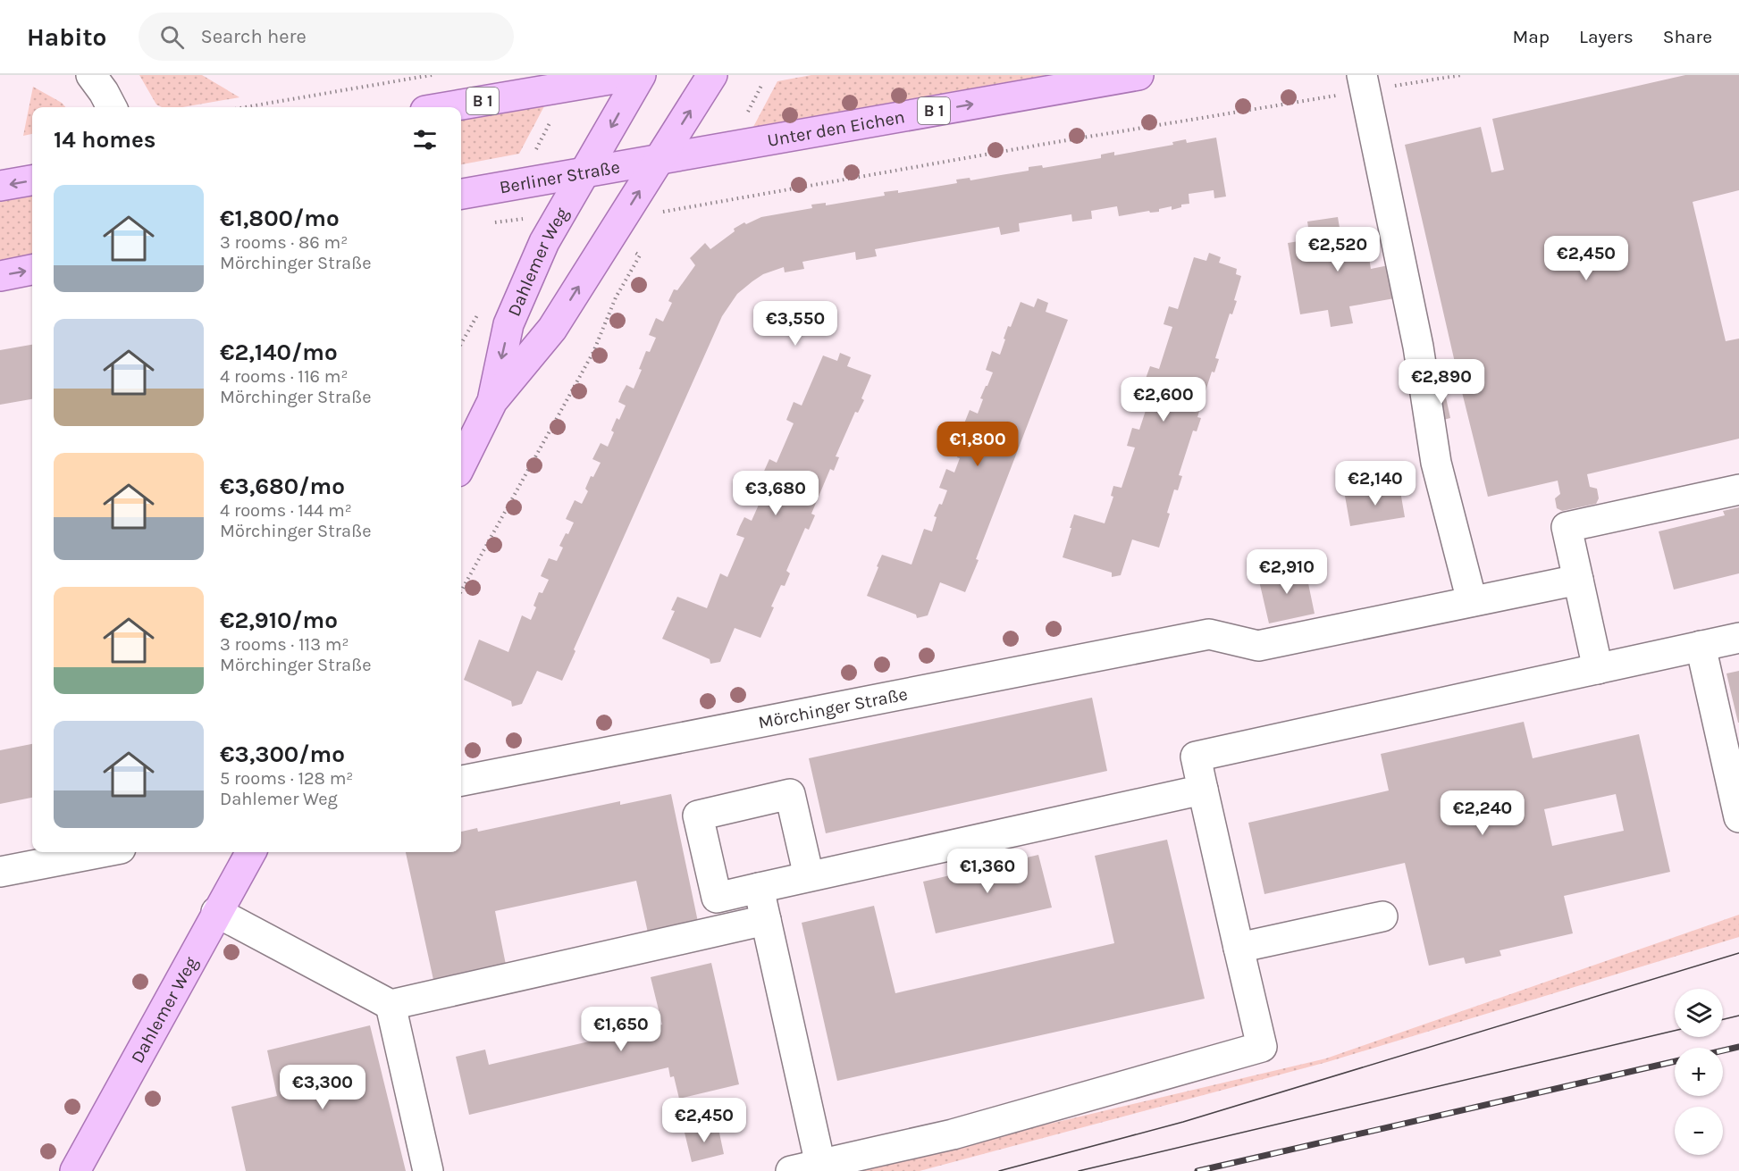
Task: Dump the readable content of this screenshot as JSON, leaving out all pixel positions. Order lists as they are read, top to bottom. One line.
{"streets":{"main road":["B 1","Unter den Eichen","Berliner Straße","Dahlemer Weg"],"street":["Mörchinger Straße"]},"crossings":[["Unter den Eichen","Berliner Straße"],["Unter den Eichen","Dahlemer Weg"],["Berliner Straße","Dahlemer Weg"]],"one_way":["Unter den Eichen"],"page":{"header":"Habito","search":"Search here","nav":["Map","Layers","Share"],"heading":"14 homes","list":[{"name":"€1,800/mo","note":"3 rooms · 86 m² · Mörchinger Straße"},{"name":"€2,140/mo","note":"4 rooms · 116 m² · Mörchinger Straße"},{"name":"€3,680/mo","note":"4 rooms · 144 m² · Mörchinger Straße"},{"name":"€2,910/mo","note":"3 rooms · 113 m² · Mörchinger Straße"},{"name":"€3,300/mo","note":"5 rooms · 128 m² · Dahlemer Weg"}],"price":["€2,520","€2,450","€3,550","€2,890","€2,600","€1,800","€2,140","€3,680","€2,910","€2,240","€1,360","€1,650","€3,300","€2,450"],"map_buttons":["+","−"]}}
